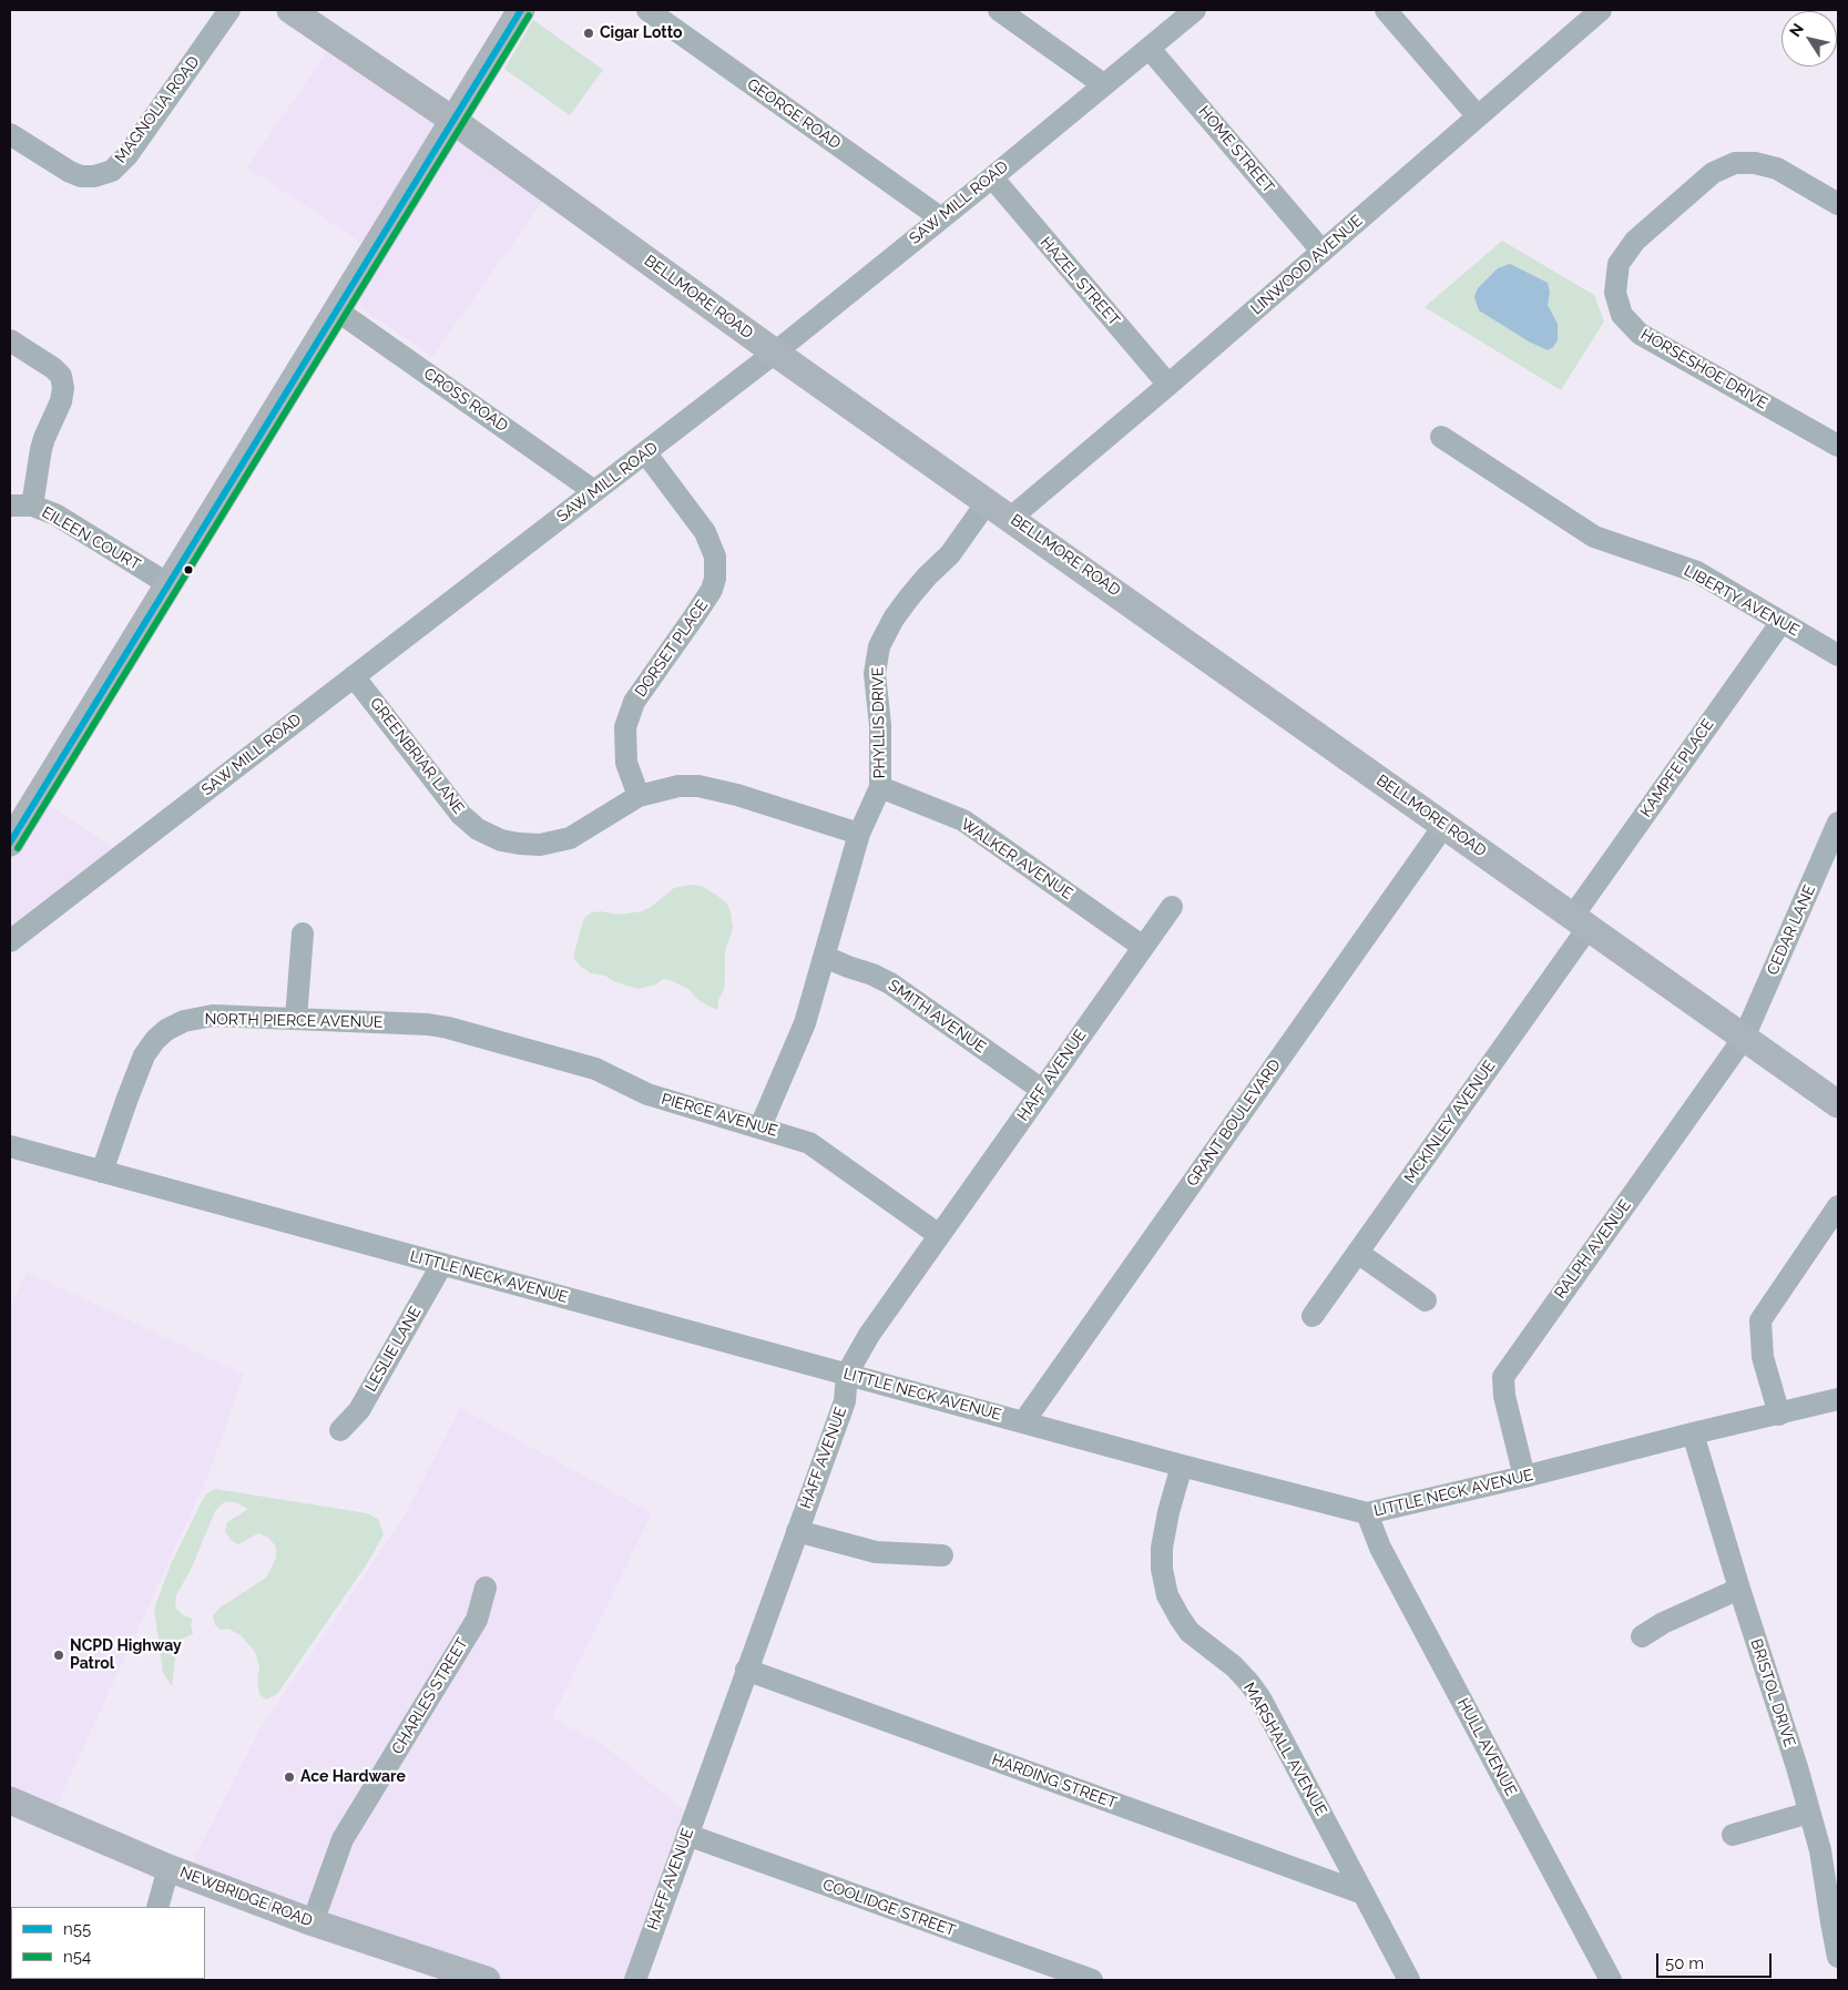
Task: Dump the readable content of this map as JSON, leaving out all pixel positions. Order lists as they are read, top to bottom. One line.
{"streets":{"main road":["BELLMORE ROAD","NEWBRIDGE ROAD"],"street":["MAGNOLIA ROAD","GEORGE ROAD","HOME STREET","SAW MILL ROAD","LINWOOD AVENUE","HAZEL STREET","HORSESHOE DRIVE","CROSS ROAD","EILEEN COURT","LIBERTY AVENUE","DORSET PLACE","PHYLLIS DRIVE","GREENBRIAR LANE","KAMPFE PLACE","WALKER AVENUE","CEDAR LANE","SMITH AVENUE","NORTH PIERCE AVENUE","HAFF AVENUE","PIERCE AVENUE","MCKINLEY AVENUE","GRANT BOULEVARD","RALPH AVENUE","LITTLE NECK AVENUE","LESLIE LANE","BRISTOL DRIVE","CHARLES STREET","HULL AVENUE","MARSHALL AVENUE","HARDING STREET","COOLIDGE STREET"]},"crossings":[["GEORGE ROAD","SAW MILL ROAD"],["HOME STREET","SAW MILL ROAD"],["HOME STREET","LINWOOD AVENUE"],["SAW MILL ROAD","HAZEL STREET"],["SAW MILL ROAD","BELLMORE ROAD"],["SAW MILL ROAD","CROSS ROAD"],["SAW MILL ROAD","DORSET PLACE"],["SAW MILL ROAD","GREENBRIAR LANE"],["LINWOOD AVENUE","HAZEL STREET"],["LINWOOD AVENUE","BELLMORE ROAD"],["BELLMORE ROAD","PHYLLIS DRIVE"],["BELLMORE ROAD","KAMPFE PLACE"],["BELLMORE ROAD","CEDAR LANE"],["BELLMORE ROAD","MCKINLEY AVENUE"],["BELLMORE ROAD","GRANT BOULEVARD"],["BELLMORE ROAD","RALPH AVENUE"],["LIBERTY AVENUE","KAMPFE PLACE"],["DORSET PLACE","GREENBRIAR LANE"],["PHYLLIS DRIVE","GREENBRIAR LANE"],["PHYLLIS DRIVE","WALKER AVENUE"],["PHYLLIS DRIVE","SMITH AVENUE"],["PHYLLIS DRIVE","PIERCE AVENUE"],["KAMPFE PLACE","MCKINLEY AVENUE"],["WALKER AVENUE","HAFF AVENUE"],["CEDAR LANE","RALPH AVENUE"],["SMITH AVENUE","HAFF AVENUE"],["NORTH PIERCE AVENUE","PIERCE AVENUE"],["NORTH PIERCE AVENUE","LITTLE NECK AVENUE"],["HAFF AVENUE","PIERCE AVENUE"],["HAFF AVENUE","LITTLE NECK AVENUE"],["HAFF AVENUE","HARDING STREET"],["HAFF AVENUE","COOLIDGE STREET"],["GRANT BOULEVARD","LITTLE NECK AVENUE"],["RALPH AVENUE","LITTLE NECK AVENUE"],["LITTLE NECK AVENUE","LESLIE LANE"],["LITTLE NECK AVENUE","BRISTOL DRIVE"],["LITTLE NECK AVENUE","HULL AVENUE"],["LITTLE NECK AVENUE","MARSHALL AVENUE"],["CHARLES STREET","NEWBRIDGE ROAD"],["MARSHALL AVENUE","HARDING STREET"]],"places":["Cigar Lotto","NCPD Highway Patrol","Ace Hardware"],"lines":["transit line n55","transit line n54"],"legend":["n55","n54"],"scale_bar":"50 m","north":"top left"}
